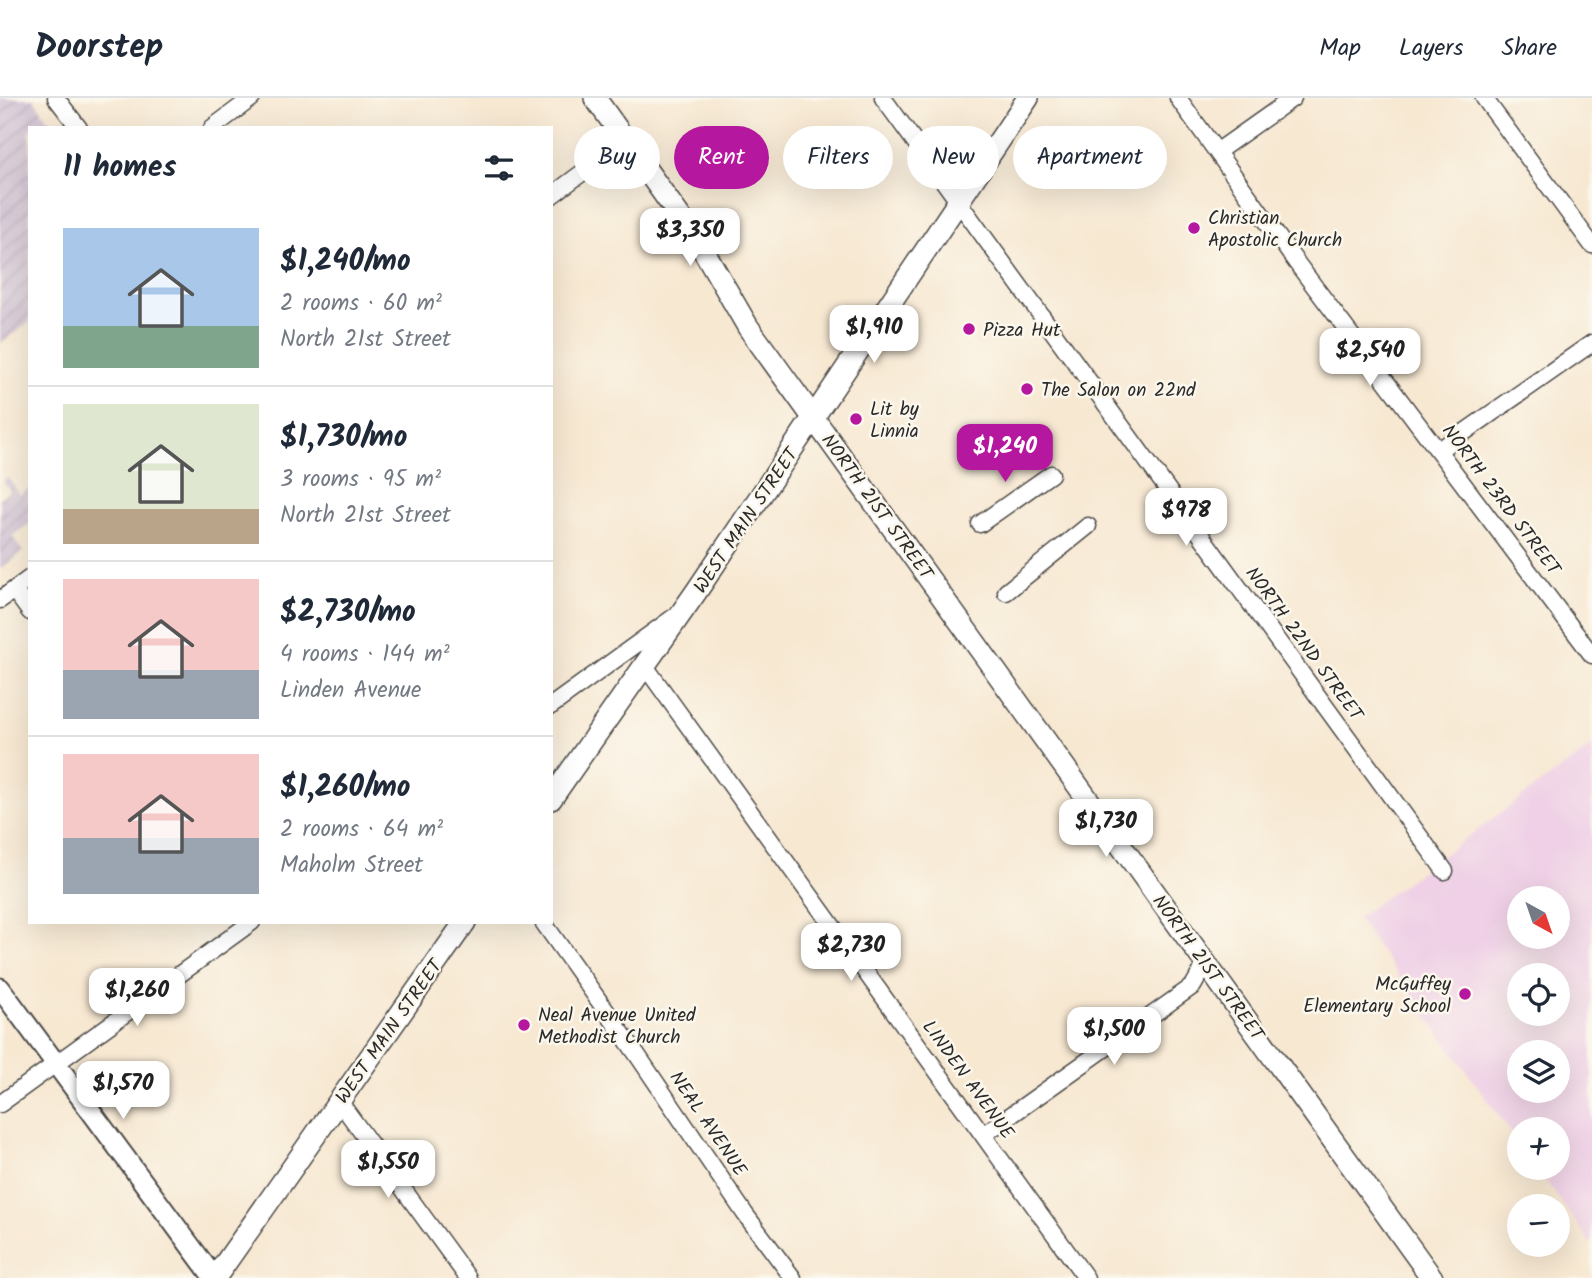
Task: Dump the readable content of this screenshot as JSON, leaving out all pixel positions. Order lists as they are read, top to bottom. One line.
{"streets":{"main road":["NORTH 21ST STREET","WEST MAIN STREET"],"street":["NORTH 23RD STREET","NORTH 22ND STREET","LINDEN AVENUE","NEAL AVENUE"]},"crossings":[["NORTH 21ST STREET","WEST MAIN STREET"],["WEST MAIN STREET","NORTH 22ND STREET"],["WEST MAIN STREET","LINDEN AVENUE"]],"places":["Christian Apostolic Church","Pizza Hut","The Salon on 22nd","Lit by Linnia","McGuffey Elementary School","Neal Avenue United Methodist Church"],"north":"bottom right","page":{"header":"Doorstep","nav":["Map","Layers","Share"],"chip":["Buy","Rent","Filters","New","Apartment"],"heading":"11 homes","price":["$3,350","$1,910","$2,540","$1,240","$978","$1,730","$2,730","$1,260","$1,500","$1,570","$1,550"],"list":[{"name":"$1,240/mo","note":"2 rooms · 60 m² · North 21st Street"},{"name":"$1,730/mo","note":"3 rooms · 95 m² · North 21st Street"},{"name":"$2,730/mo","note":"4 rooms · 144 m² · Linden Avenue"},{"name":"$1,260/mo","note":"2 rooms · 64 m² · Maholm Street"}],"map_buttons":["+","−"]}}
